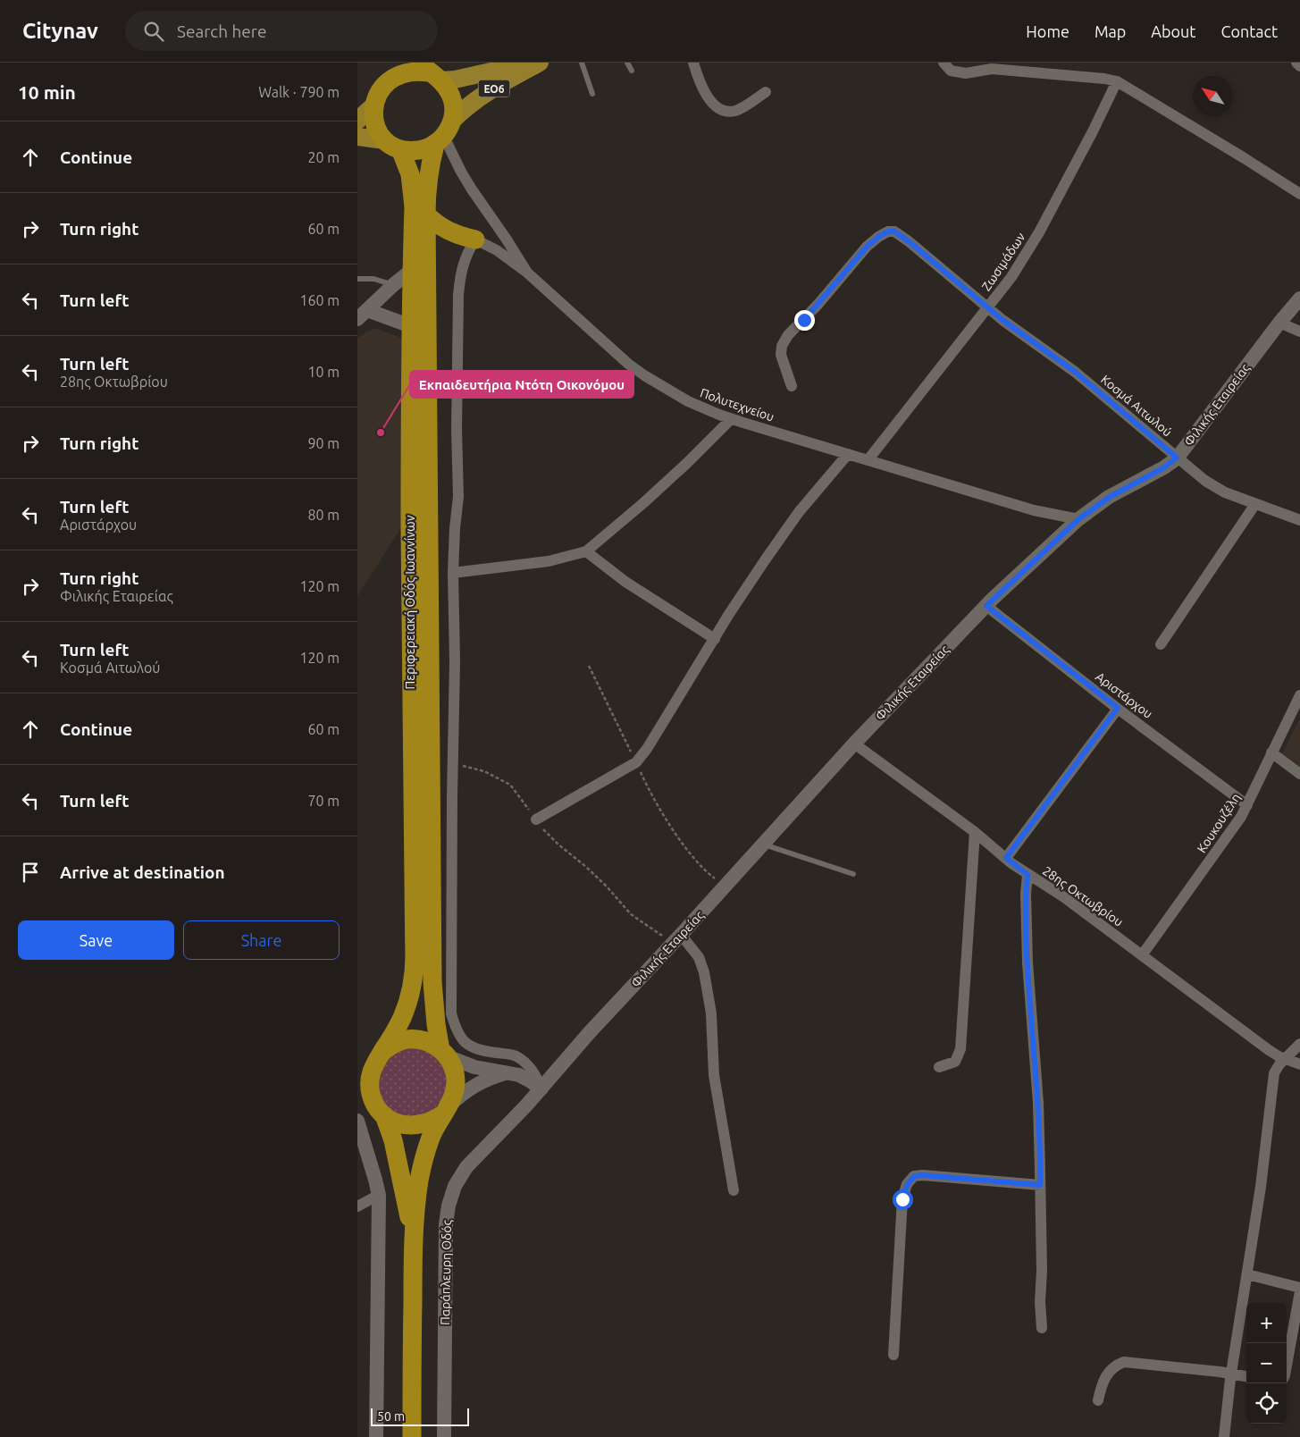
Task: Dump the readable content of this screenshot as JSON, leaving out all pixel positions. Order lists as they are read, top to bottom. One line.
{"streets":{"highway":["ΕΟ6","Περιφερειακή Οδός Ιωαννίνων"],"street":["Ζωσιμάδων","Πολυτεχνείου","Φιλικής Εταιρείας","Κοσμά Αιτωλού","Αριστάρχου","Κουκουζέλη","28ης Οκτωβρίου","Παράπλευρη Οδός"]},"crossings":[["ΕΟ6","Πολυτεχνείου"],["ΕΟ6","Περιφερειακή Οδός Ιωαννίνων"],["Ζωσιμάδων","Πολυτεχνείου"],["Ζωσιμάδων","Κοσμά Αιτωλού"],["Πολυτεχνείου","Φιλικής Εταιρείας"],["Πολυτεχνείου","Περιφερειακή Οδός Ιωαννίνων"],["Φιλικής Εταιρείας","Κοσμά Αιτωλού"],["Φιλικής Εταιρείας","Αριστάρχου"],["Φιλικής Εταιρείας","28ης Οκτωβρίου"],["Φιλικής Εταιρείας","Παράπλευρη Οδός"],["Αριστάρχου","Κουκουζέλη"],["Κουκουζέλη","28ης Οκτωβρίου"]],"places":["Εκπαιδευτήρια Ντότη Οικονόμου"],"scale_bar":"50 m","north":"top left","page":{"header":"Citynav","search":"Search here","nav":["Home","Map","About","Contact"],"heading":["10 min","Walk · 790 m"],"list":[["Continue","20 m"],["Turn right","60 m"],["Turn left","160 m"],["Turn left","28ης Οκτωβρίου","10 m"],["Turn right","90 m"],["Turn left","Αριστάρχου","80 m"],["Turn right","Φιλικής Εταιρείας","120 m"],["Turn left","Κοσμά Αιτωλού","120 m"],["Continue","60 m"],["Turn left","70 m"],"Arrive at destination"],"buttons":["Save","Share"],"map_buttons":["+","−"],"scale":"50 m"}}
